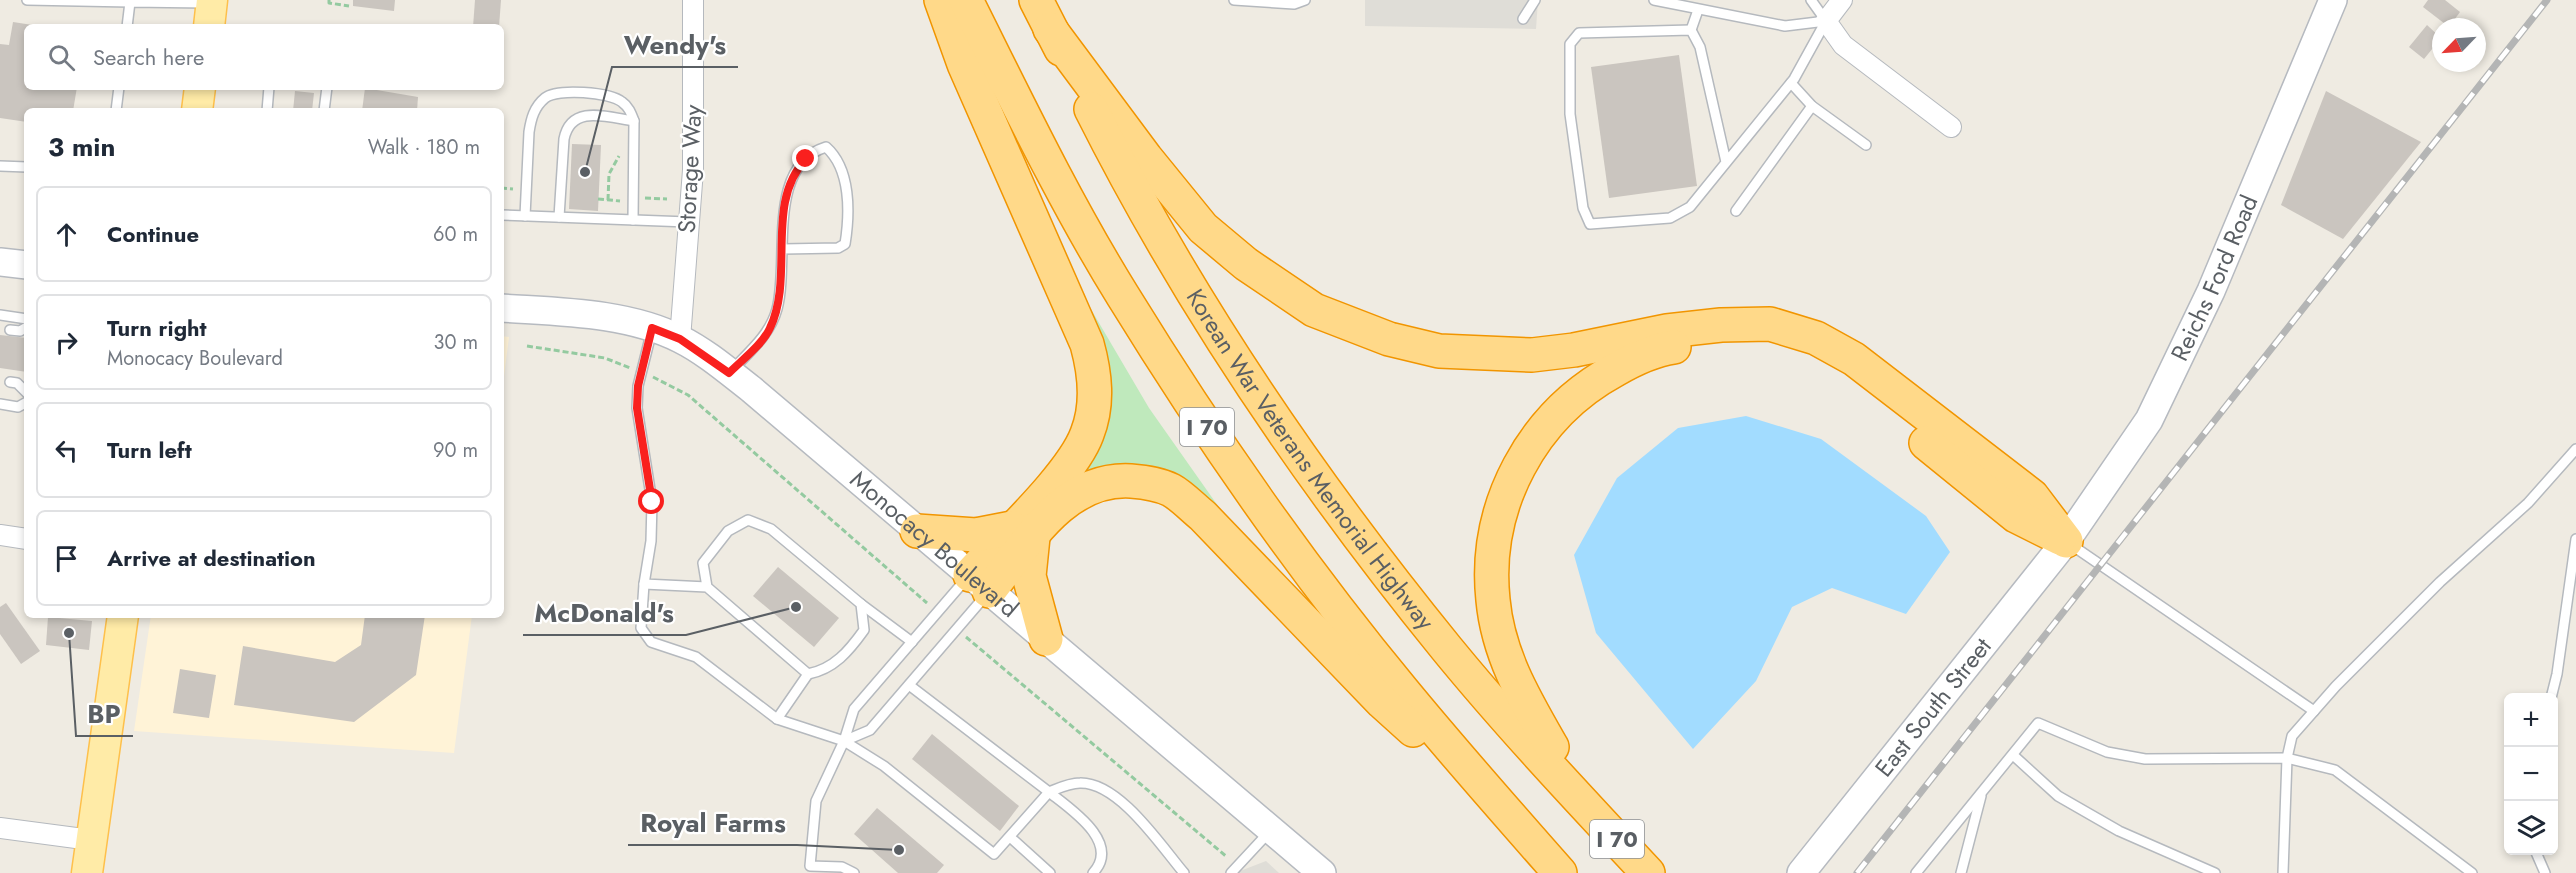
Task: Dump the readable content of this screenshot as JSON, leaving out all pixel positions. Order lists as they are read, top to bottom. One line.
{"streets":{"highway":["I 70","Korean War Veterans Memorial Highway"],"main road":["Reichs Ford Road","Monocacy Boulevard","East South Street"],"street":["Storage Way"]},"crossings":[["Storage Way","Monocacy Boulevard"],["Reichs Ford Road","East South Street"]],"places":["Wendy's","McDonald's","BP","Royal Farms"],"north":"bottom left","page":{"search":"Search here","heading":["3 min","Walk · 180 m"],"list":[["Continue","60 m"],["Turn right","Monocacy Boulevard","30 m"],["Turn left","90 m"],"Arrive at destination"],"map_buttons":["+","−"]}}
